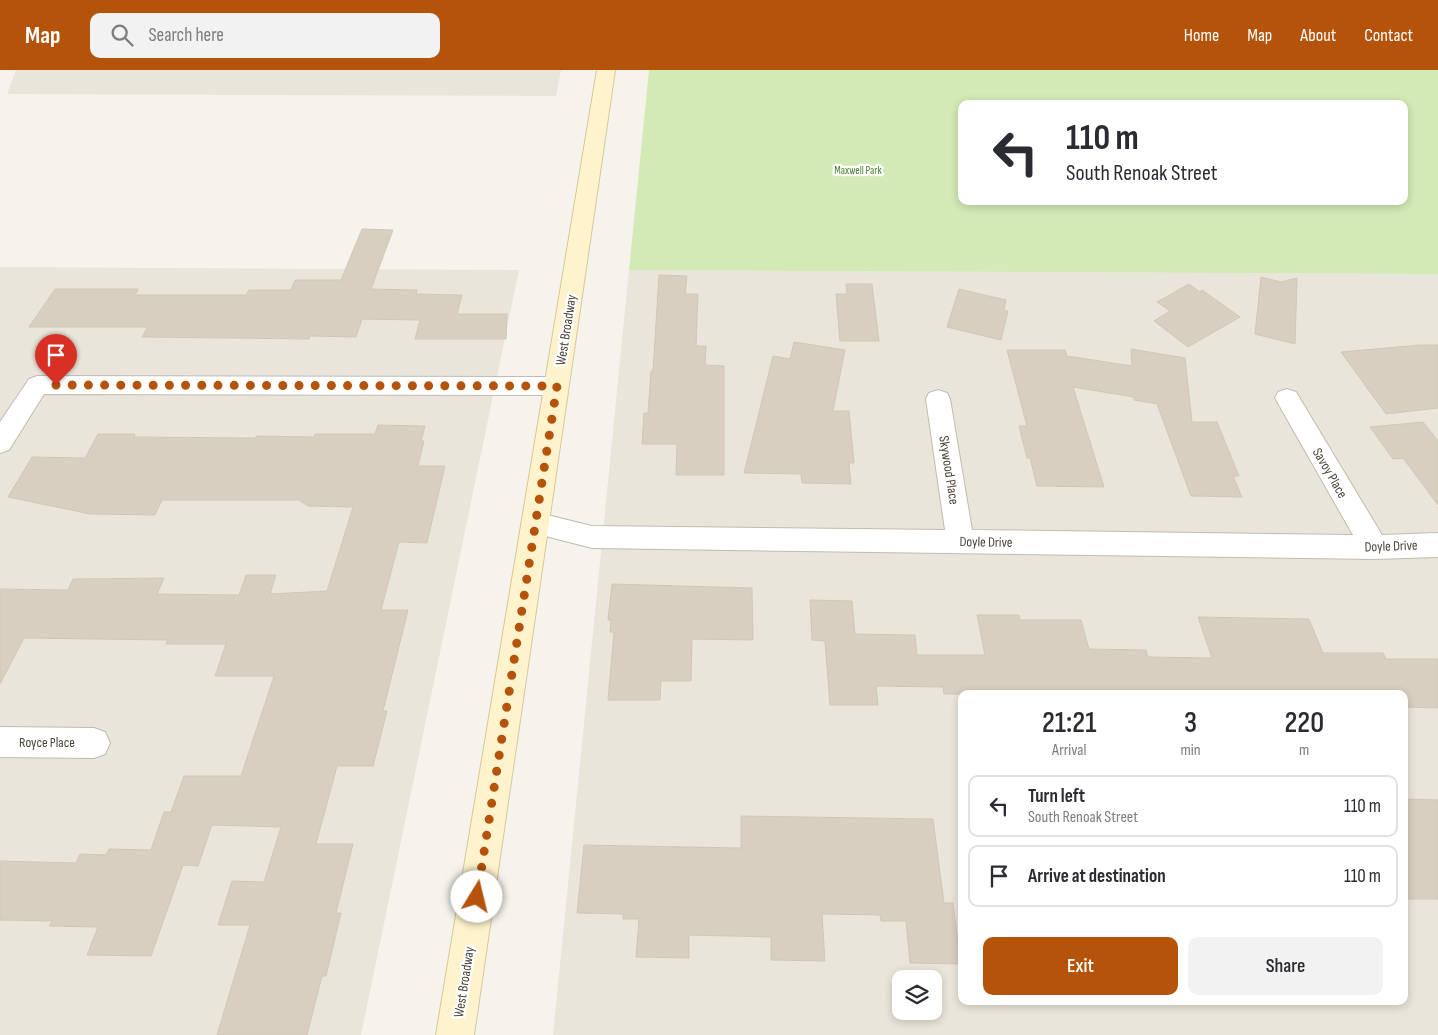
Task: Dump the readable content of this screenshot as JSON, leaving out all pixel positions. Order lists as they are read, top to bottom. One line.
{"streets":{"main road":["West Broadway"],"street":["Skywood Place","Savoy Place","Doyle Drive","Royce Place"]},"crossings":[["West Broadway","Doyle Drive"],["Skywood Place","Doyle Drive"],["Savoy Place","Doyle Drive"]],"parks":["Maxwell Park"],"page":{"header":"Map","search":"Search here","nav":["Home","Map","About","Contact"],"turn":["110 m","South Renoak Street"],"eta":["21:21","Arrival","3","min","220","m"],"list":[{"name":"Turn left","note":"South Renoak Street","value":"110 m"},{"name":"Arrive at destination","value":"110 m"}],"buttons":["Exit","Share"]}}
